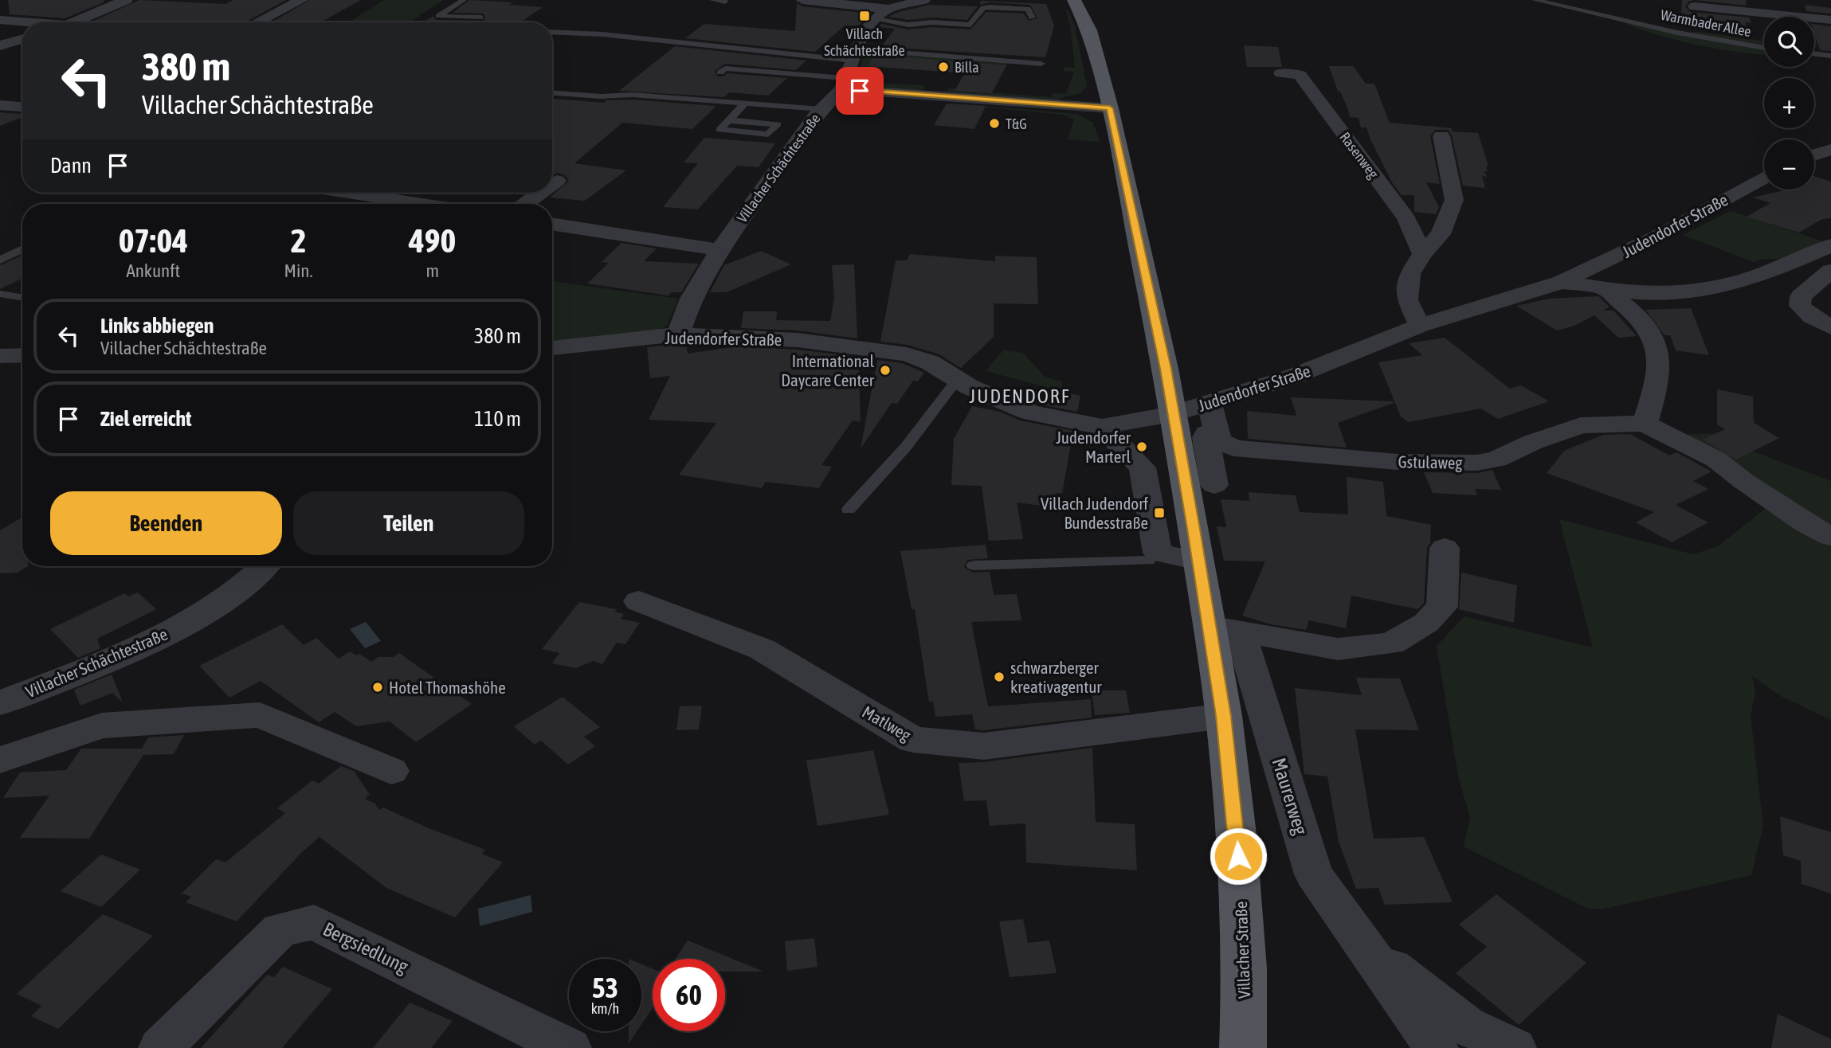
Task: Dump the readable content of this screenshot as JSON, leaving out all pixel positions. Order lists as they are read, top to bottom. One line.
{"streets":{"main road":["Villacher Straße"],"street":["Rasenweg","Villacher Schächtestraße","Judendorfer Straße","Gstulaweg","Matlweg","Maurerweg","Bergsiedlung"],"lane":["Warmbader Allee"]},"crossings":[["Villacher Schächtestraße","Judendorfer Straße"],["Judendorfer Straße","Villacher Straße"],["Matlweg","Villacher Straße"],["Maurerweg","Villacher Straße"]],"districts":["JUDENDORF"],"places":{"transit":["Villach Schächtestraße","Villach Judendorf Bundesstraße"],"other":["Billa","T&G","International Daycare Center","Judendorfer Marterl","schwarzberger kreativagentur","Hotel Thomashöhe"]},"page":{"map_buttons":["+","−"],"turn":["380 m","Villacher Schächtestraße"],"then":"Dann","eta":["07:04","Ankunft","2","Min.","490","m"],"list":[{"name":"Links abbiegen","note":"Villacher Schächtestraße","value":"380 m"},{"name":"Ziel erreicht","value":"110 m"}],"buttons":["Beenden","Teilen"],"speed":"53 km/h","limit":"60"}}
